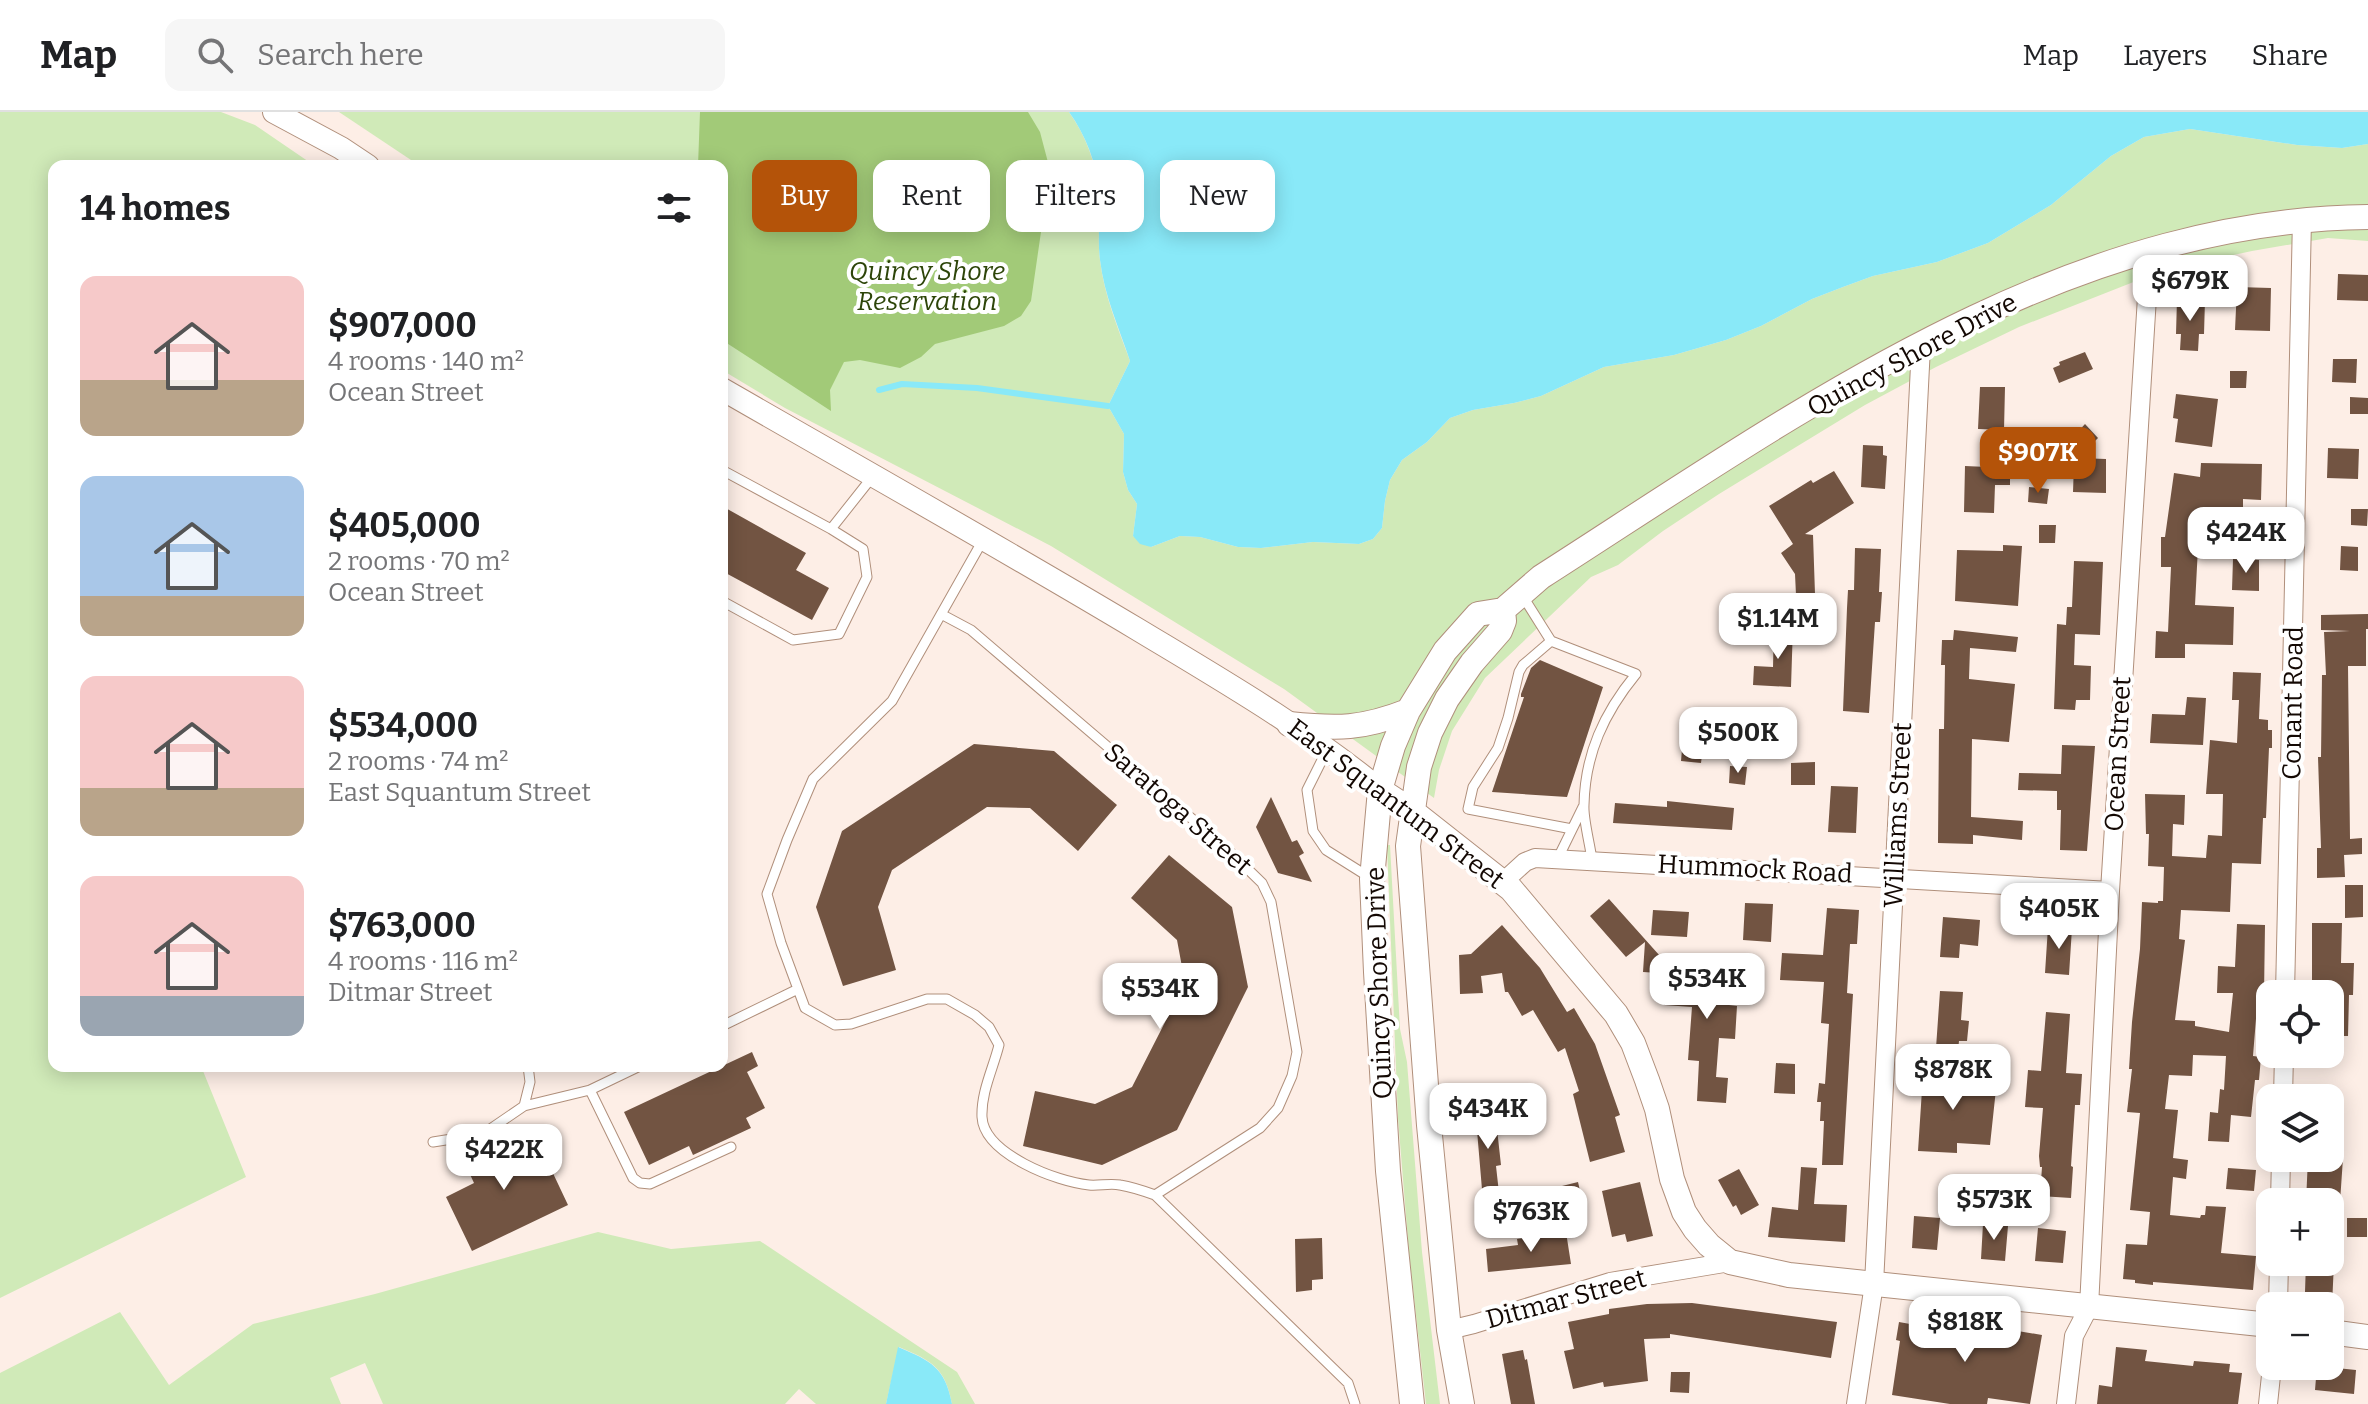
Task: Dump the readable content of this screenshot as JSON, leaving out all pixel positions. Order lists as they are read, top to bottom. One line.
{"streets":{"main road":["Quincy Shore Drive","East Squantum Street"],"street":["Conant Road","Ocean Street","Williams Street","Hummock Road","Ditmar Street"],"lane":["Saratoga Street"]},"crossings":[["Quincy Shore Drive","Conant Road"],["Quincy Shore Drive","Ocean Street"],["Quincy Shore Drive","East Squantum Street"],["Quincy Shore Drive","Williams Street"],["Quincy Shore Drive","Ditmar Street"],["Ocean Street","Hummock Road"],["East Squantum Street","Hummock Road"],["East Squantum Street","Ditmar Street"],["Williams Street","Hummock Road"]],"parks":["Quincy Shore Reservation"],"page":{"header":"Map","search":"Search here","nav":["Map","Layers","Share"],"chip":["Buy","Rent","Filters","New"],"heading":"14 homes","price":["$679K","$907K","$424K","$1.14M","$500K","$405K","$534K","$534K","$878K","$434K","$422K","$573K","$763K","$818K"],"list":[{"name":"$907,000","note":"4 rooms · 140 m² · Ocean Street"},{"name":"$405,000","note":"2 rooms · 70 m² · Ocean Street"},{"name":"$534,000","note":"2 rooms · 74 m² · East Squantum Street"},{"name":"$763,000","note":"4 rooms · 116 m² · Ditmar Street"}],"map_buttons":["+","−"]}}
